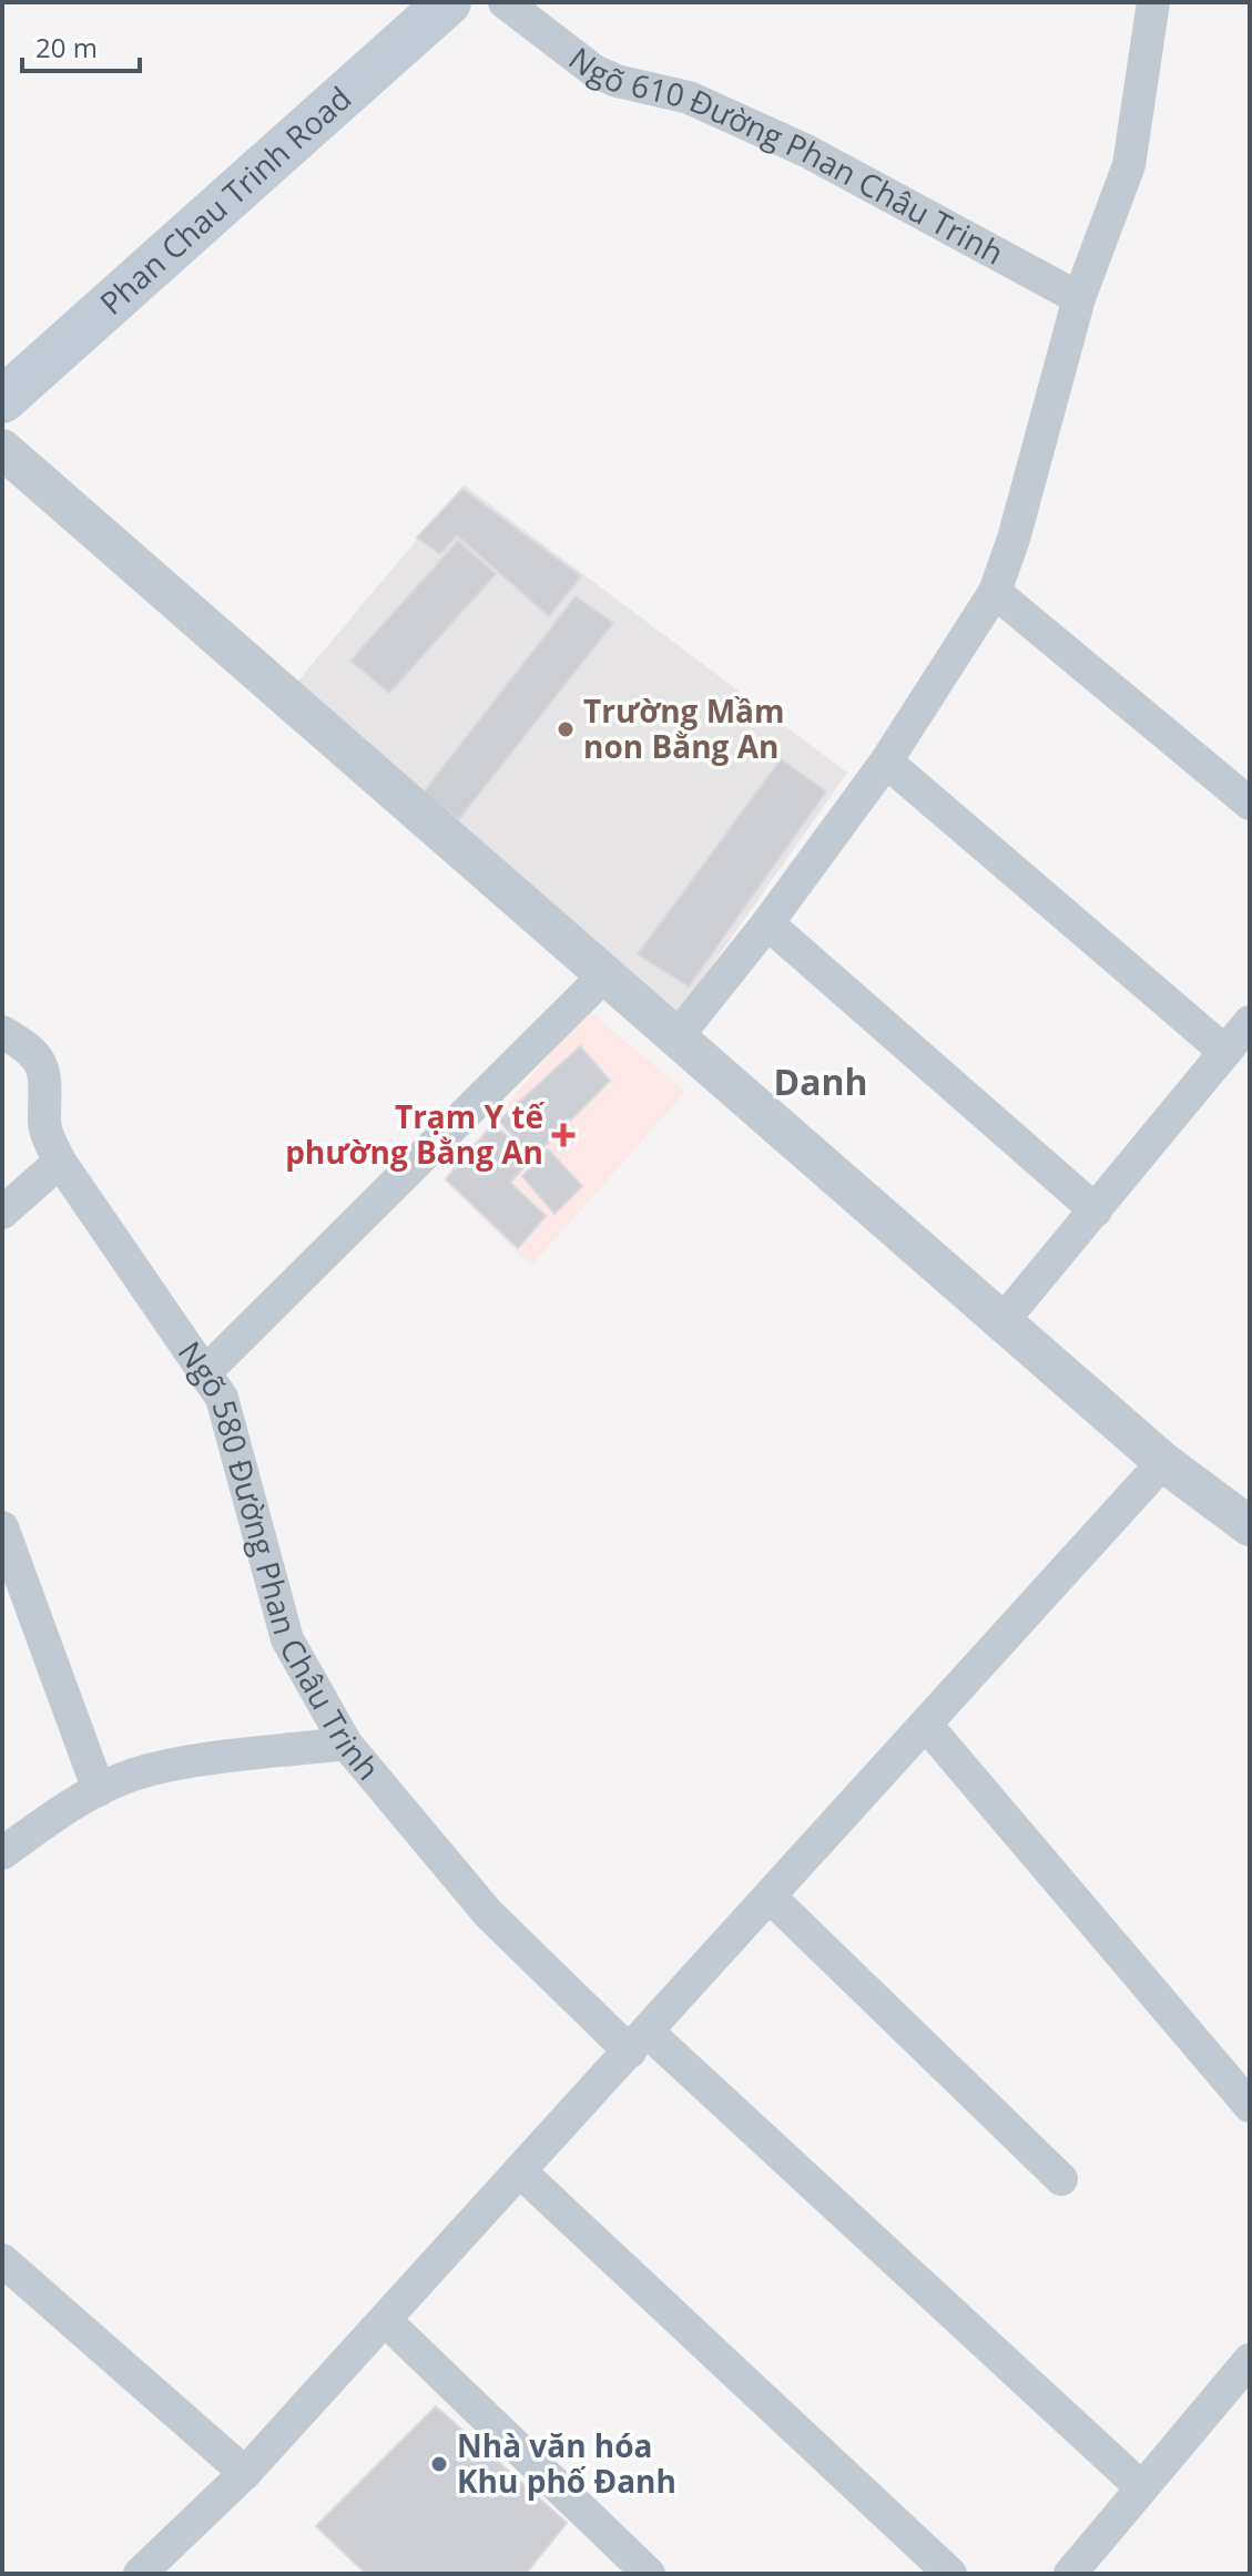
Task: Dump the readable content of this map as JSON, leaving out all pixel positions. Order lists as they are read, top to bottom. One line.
{"streets":{"main road":["Phan Chau Trinh Road"],"street":["Ngõ 610 Đường Phan Châu Trinh","Ngõ 580 Đường Phan Châu Trinh"]},"districts":["Danh"],"places":{"other":["Trường Mầm non Bằng An","Nhà văn hóa Khu phố Đanh"],"health":["Trạm Y tế phường Bằng An"]},"scale_bar":"20 m"}
